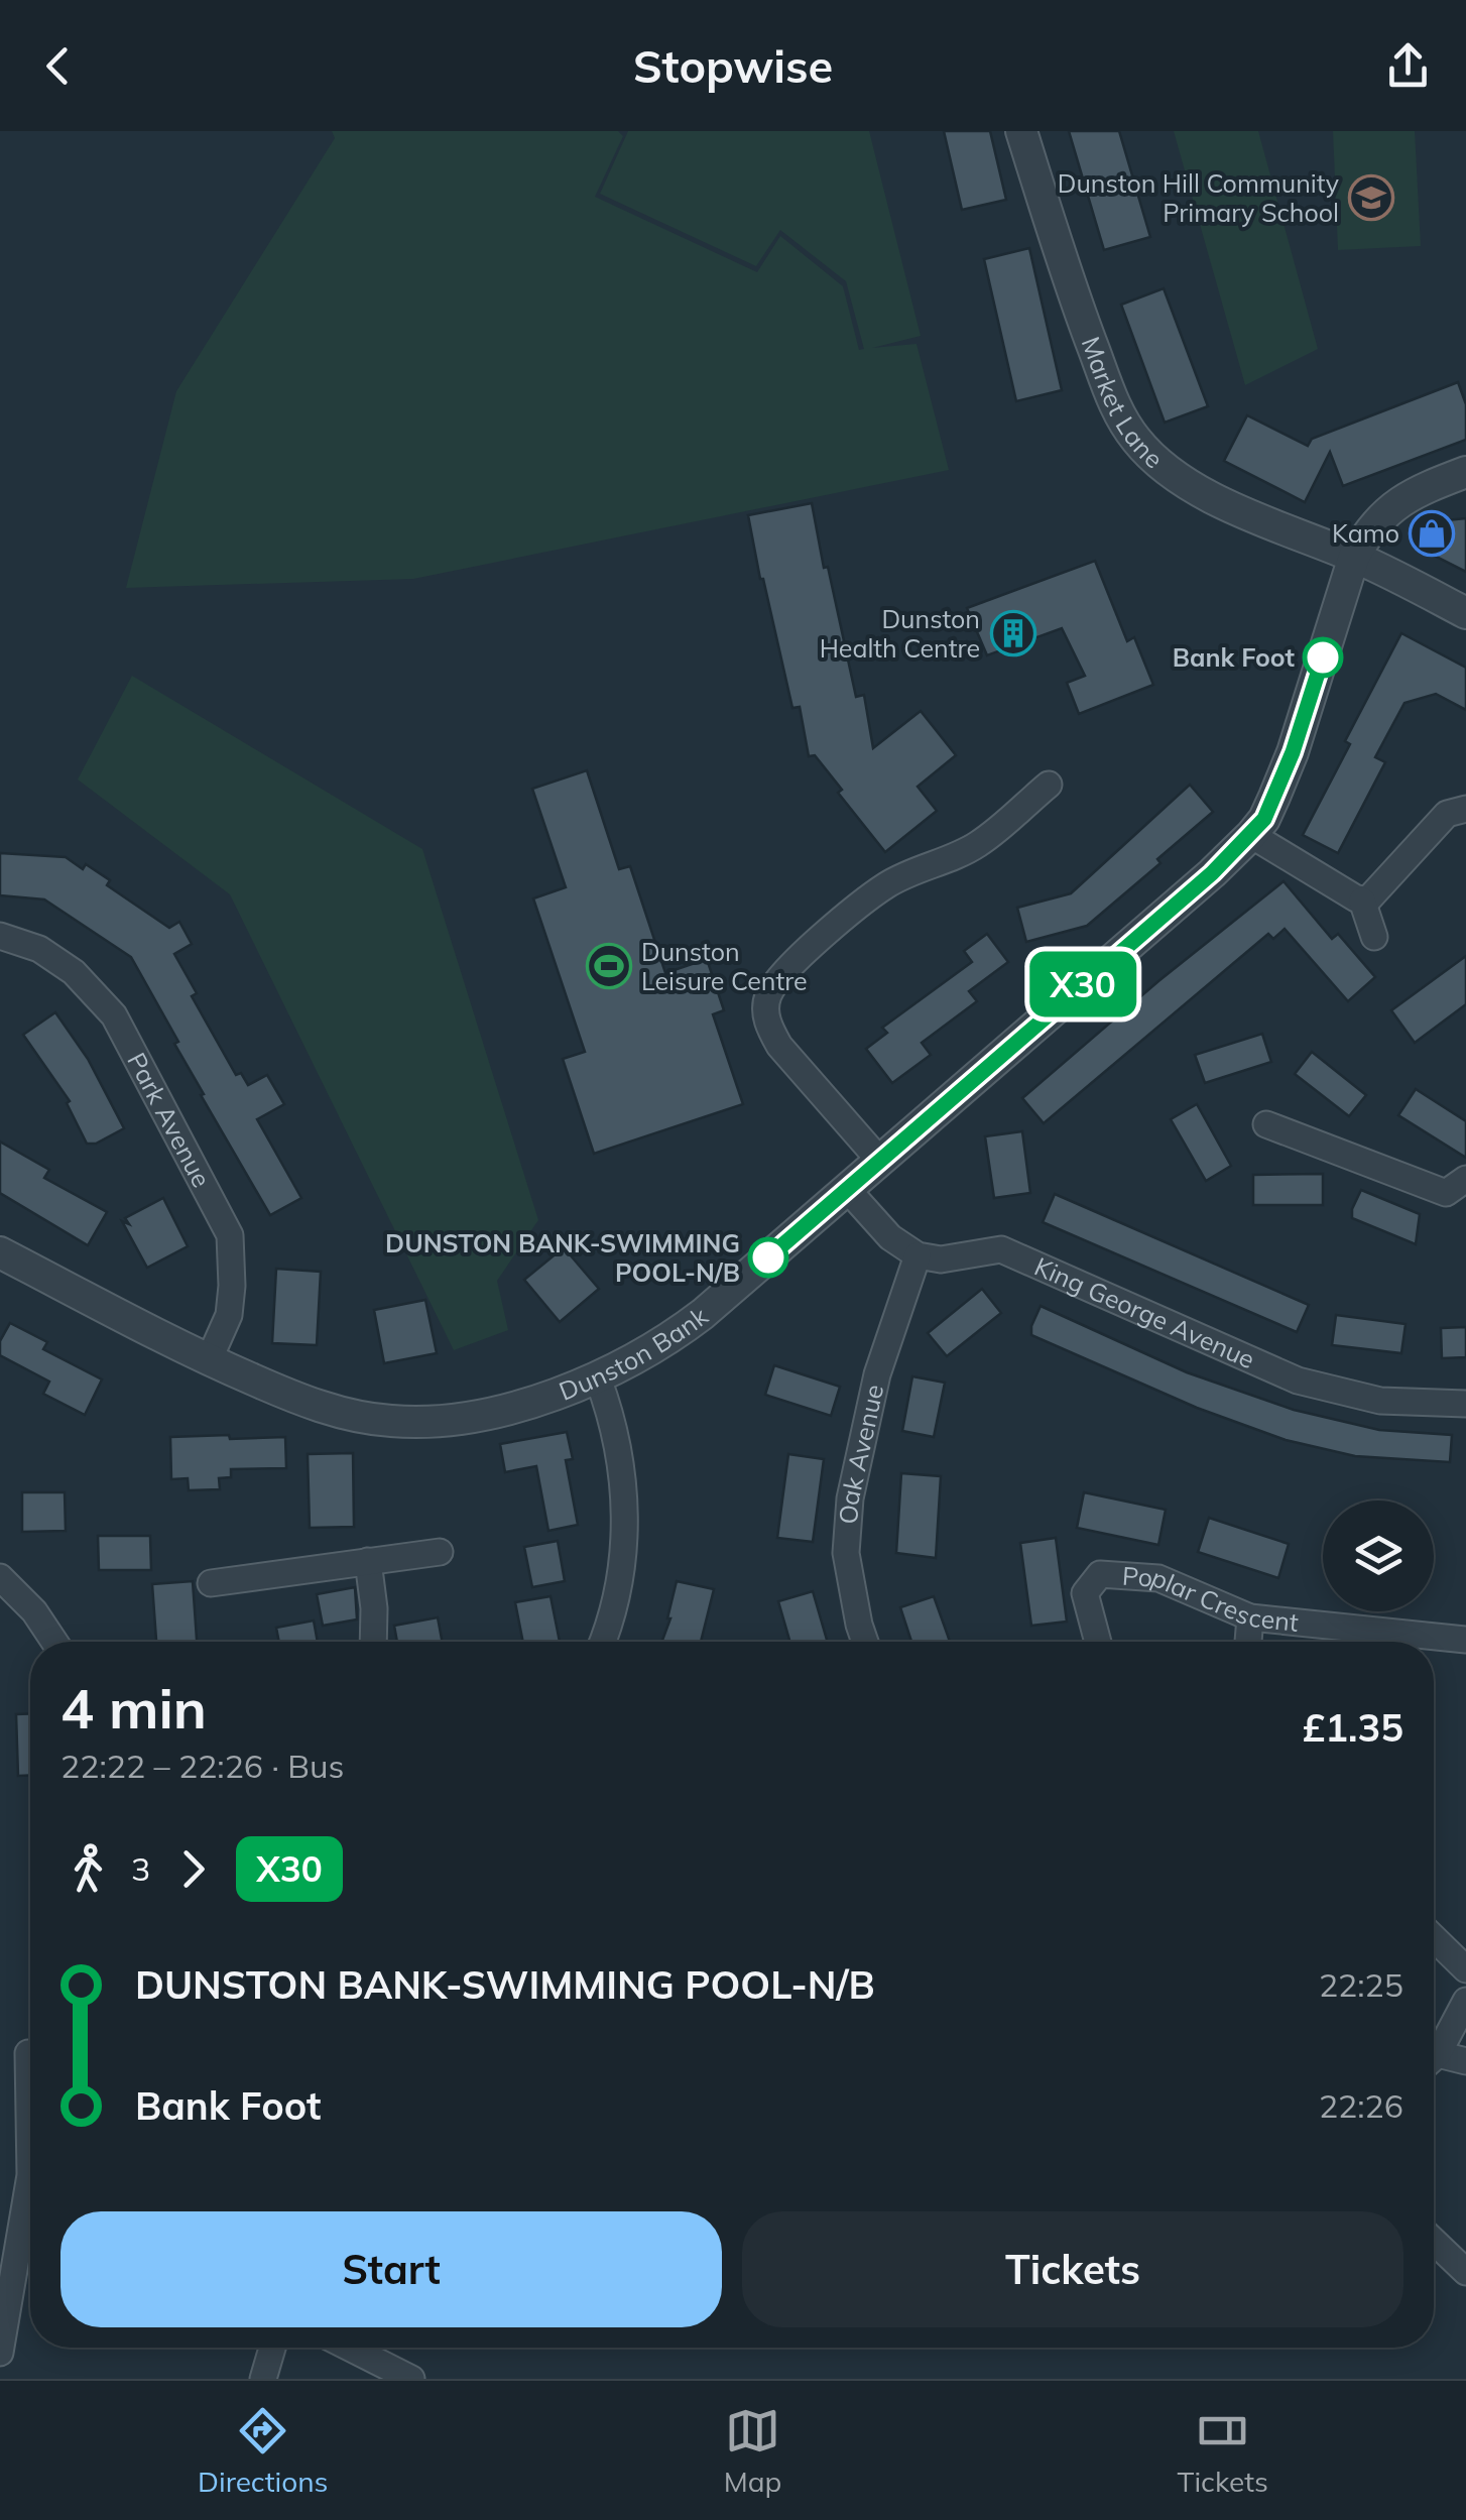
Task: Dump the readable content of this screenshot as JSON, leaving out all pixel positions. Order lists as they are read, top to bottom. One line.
{"streets":{"street":["Market Lane","Park Avenue","King George Avenue","Dunston Bank","Oak Avenue","Poplar Crescent"]},"crossings":[["Market Lane","Dunston Bank"],["Park Avenue","Dunston Bank"],["King George Avenue","Oak Avenue"]],"places":{"school or university":["Dunston Hill Community Primary School"],"shop":["Kamo"],"building":["Dunston Health Centre"],"other":["Bank Foot","DUNSTON BANK-SWIMMING POOL-N/B"],"sports":["Dunston Leisure Centre"]},"lines":["bus line X30"],"page":{"header":"Stopwise","on_map":"X30","heading":["4 min","22:22 – 22:26 · Bus","£1.35"],"legs":["3","X30"],"list":[{"name":"DUNSTON BANK-SWIMMING POOL-N/B","value":"22:25"},{"name":"Bank Foot","value":"22:26"}],"buttons":["Start","Tickets"],"tabs":["Directions","Map","Tickets"]}}
